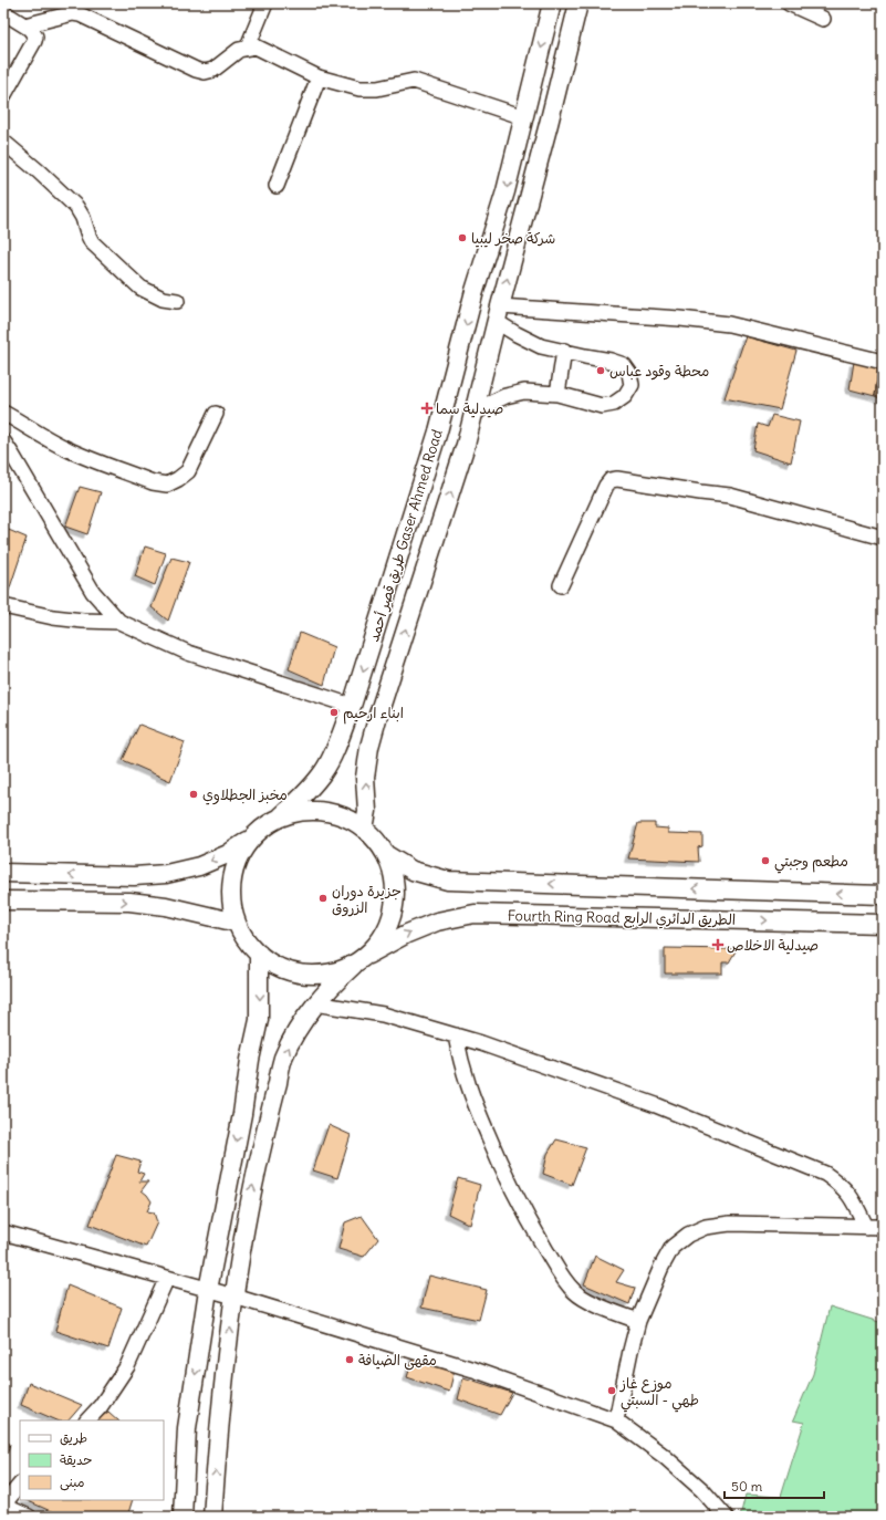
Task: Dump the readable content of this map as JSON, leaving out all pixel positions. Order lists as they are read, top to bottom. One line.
{"streets":{"main road":["طريق قصر أحمد Gaser Ahmed Road","Fourth Ring Road الطريق الدائري الرابع"]},"places":{"other":["شركة صخر ليبيا","محطة وقود عباس","ابناء ارحيم","مخبز الجطلاوي","مطعم وجبتي","جزيرة دوران الزروق","مقهى الضيافة","موزع غاز طهي - السبتي"],"health":["صيدلية سما","صيدلية الاخلاص"]},"legend":["طريق","حديقة","مبنى"],"scale_bar":"50 m"}
